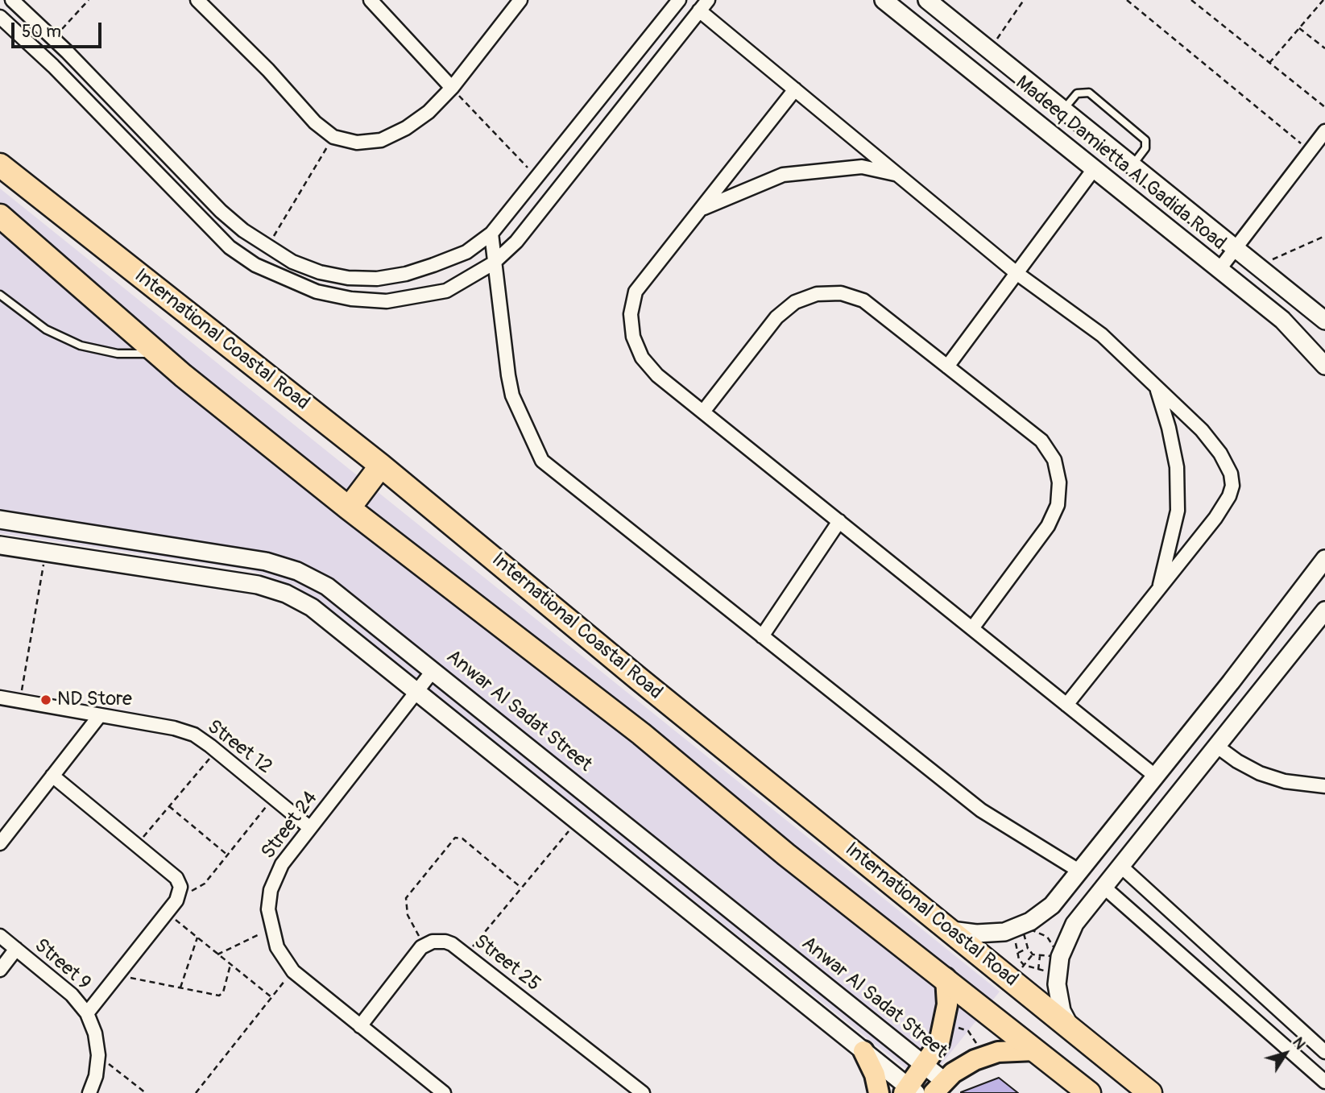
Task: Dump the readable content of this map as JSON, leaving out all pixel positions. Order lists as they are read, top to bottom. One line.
{"streets":{"highway":["International Coastal Road"],"main road":["Madeeq Damietta Al Gadida Road","Anwar Al Sadat Street"],"street":["Street 12","Street 24","Street 25","Street 9"]},"crossings":[["Anwar Al Sadat Street","Street 24"],["Street 12","Street 24"]],"places":["ND Store"],"scale_bar":"50 m","north":"top right"}
